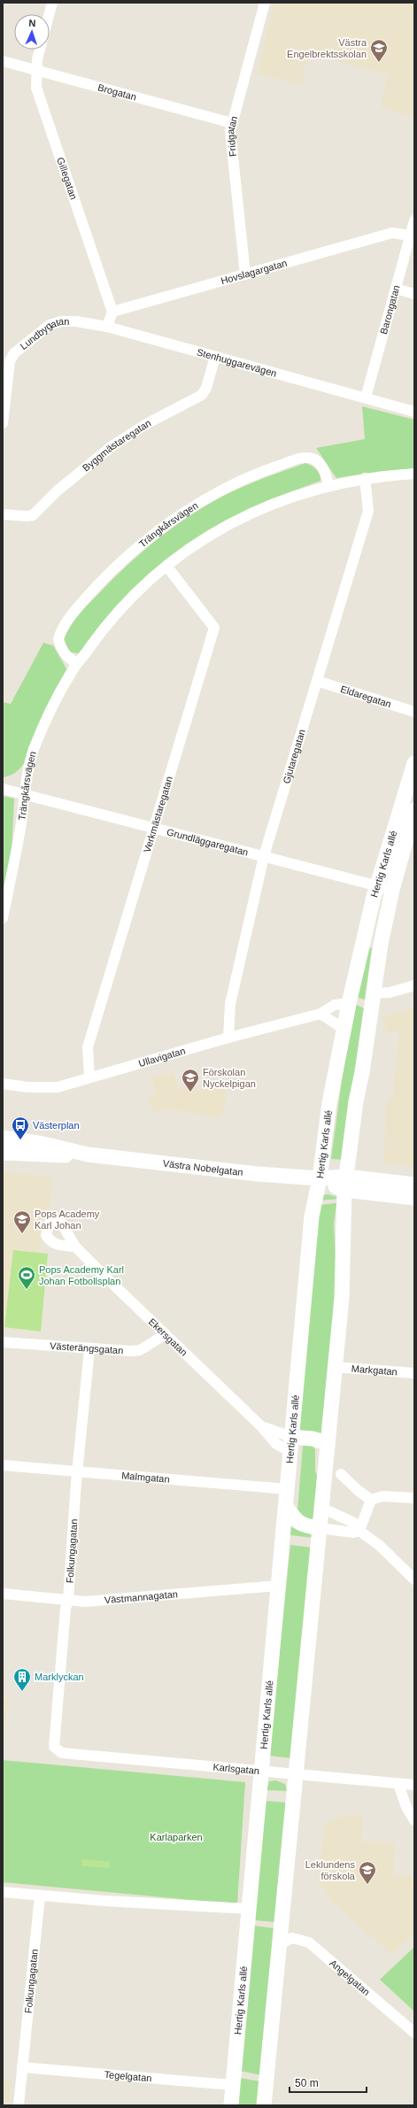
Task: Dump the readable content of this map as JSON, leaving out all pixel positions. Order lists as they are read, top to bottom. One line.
{"streets":{"main road":["Hertig Karls allé","Västra Nobelgatan"],"street":["Brogatan","Fridgatan","Gillegatan","Hovslagargatan","Barongatan","Lundbygatan","Stenhuggarevägen","Byggmästaregatan","Trängkårsvägen","Eldaregatan","Gjutaregatan","Verkmästaregatan","Grundläggaregatan","Ullavigatan","Ekersgatan","Västerängsgatan","Markgatan","Malmgatan","Folkungagatan","Västmannagatan","Karlsgatan","Angelgatan","Tegelgatan"]},"crossings":[["Brogatan","Fridgatan"],["Brogatan","Gillegatan"],["Fridgatan","Hovslagargatan"],["Gillegatan","Hovslagargatan"],["Hovslagargatan","Barongatan"],["Barongatan","Stenhuggarevägen"],["Lundbygatan","Stenhuggarevägen"],["Stenhuggarevägen","Byggmästaregatan"],["Trängkårsvägen","Gjutaregatan"],["Trängkårsvägen","Verkmästaregatan"],["Trängkårsvägen","Grundläggaregatan"],["Eldaregatan","Gjutaregatan"],["Gjutaregatan","Grundläggaregatan"],["Gjutaregatan","Ullavigatan"],["Verkmästaregatan","Grundläggaregatan"],["Verkmästaregatan","Ullavigatan"],["Grundläggaregatan","Hertig Karls allé"],["Hertig Karls allé","Ullavigatan"],["Hertig Karls allé","Västra Nobelgatan"],["Hertig Karls allé","Ekersgatan"],["Hertig Karls allé","Markgatan"],["Hertig Karls allé","Malmgatan"],["Hertig Karls allé","Västmannagatan"],["Hertig Karls allé","Karlsgatan"],["Hertig Karls allé","Angelgatan"],["Hertig Karls allé","Tegelgatan"],["Ekersgatan","Västerängsgatan"],["Västerängsgatan","Folkungagatan"],["Malmgatan","Folkungagatan"],["Folkungagatan","Västmannagatan"],["Folkungagatan","Karlsgatan"],["Folkungagatan","Tegelgatan"]],"parks":["Karlaparken"],"places":{"school or university":["Västra Engelbrektsskolan","Förskolan Nyckelpigan","Pops Academy Karl Johan","Leklundens förskola"],"bus stop":["Västerplan"],"sports":["Pops Academy Karl Johan Fotbollsplan"],"building":["Marklyckan"]},"scale_bar":"50 m","north":"top"}
